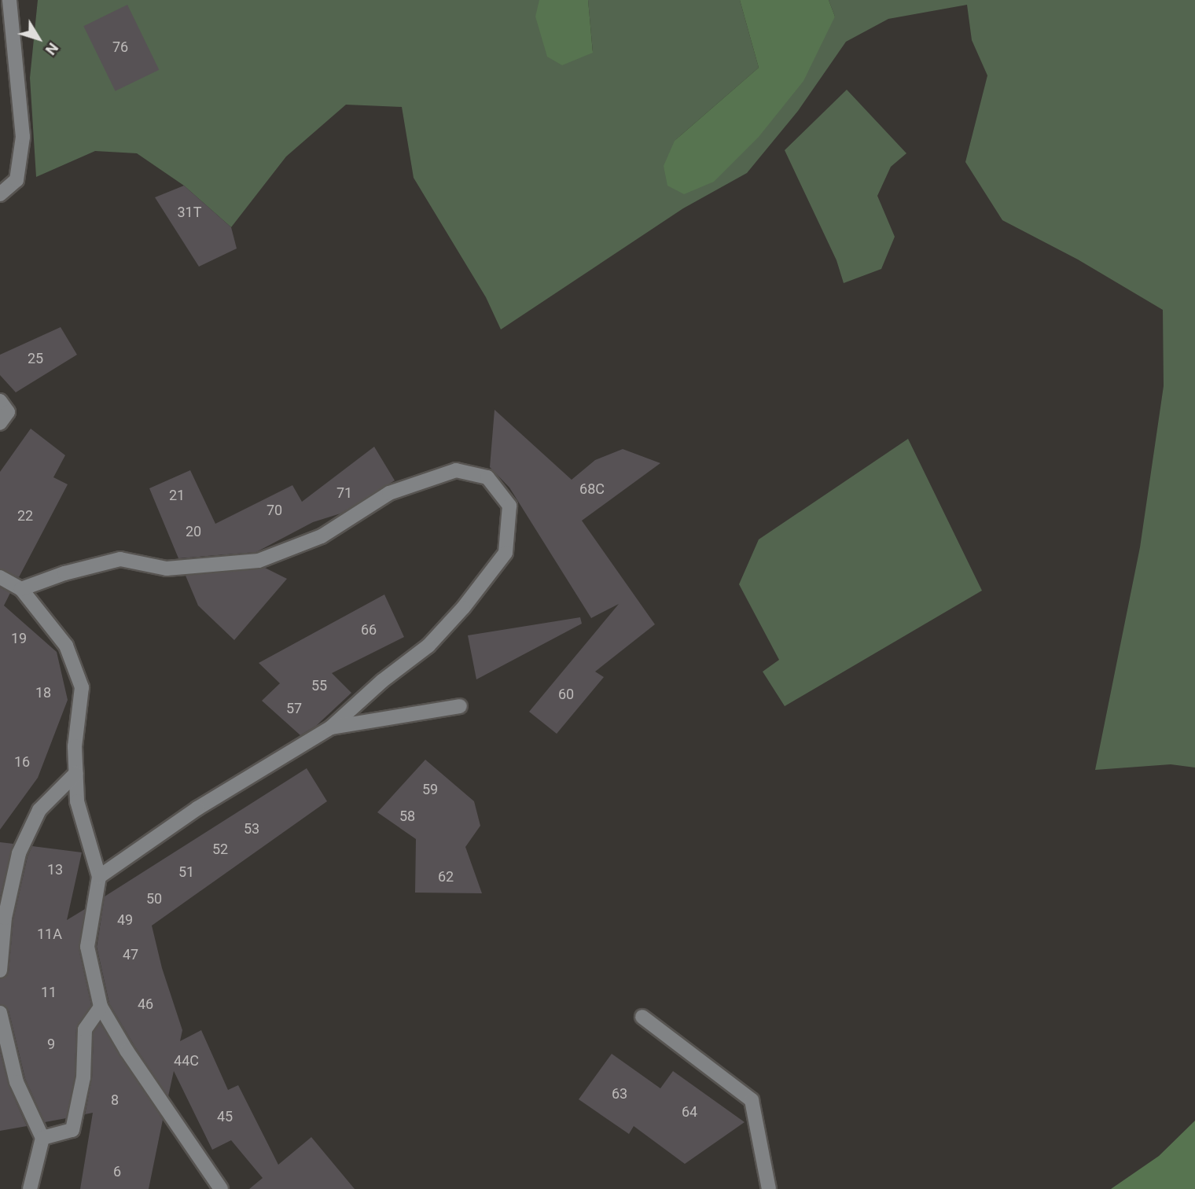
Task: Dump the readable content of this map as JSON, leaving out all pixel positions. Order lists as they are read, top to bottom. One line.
{"house_numbers":["76","31T","25","68C","71","21","70","22","20","66","19","55","18","60","57","16","59","58","53","52","13","51","62","50","49","11A","47","11","46","9","44C","63","8","64","45","6"],"north":"bottom right"}
